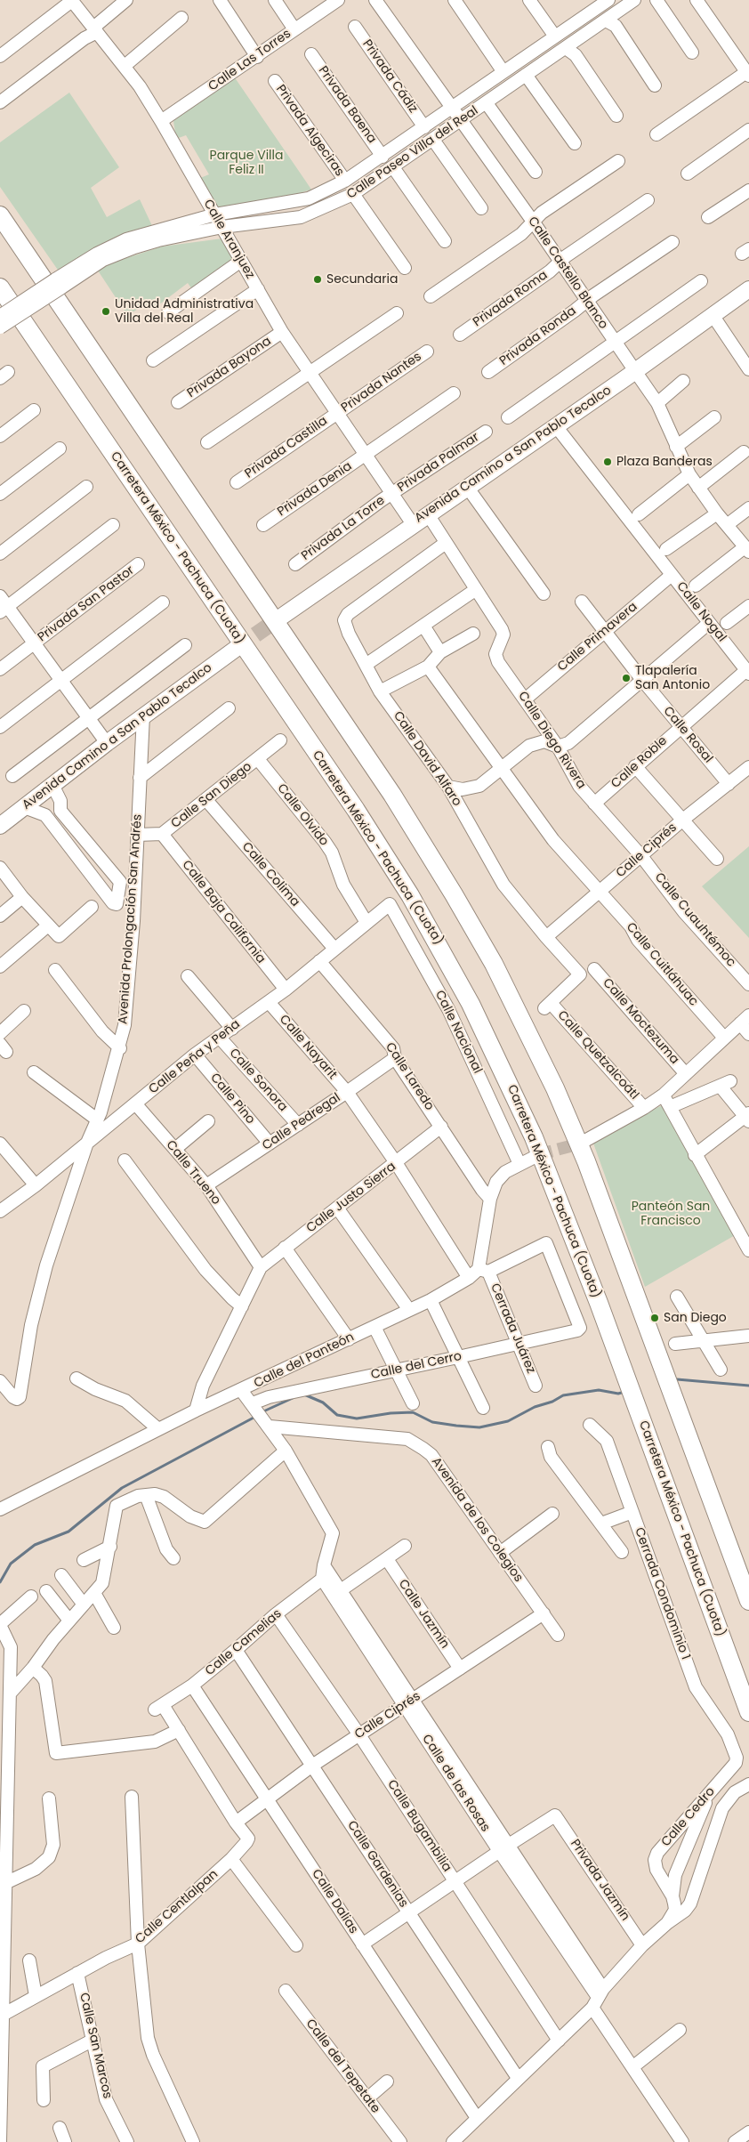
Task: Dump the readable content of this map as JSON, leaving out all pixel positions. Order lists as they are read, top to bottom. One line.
{"streets":{"highway":["Carretera México - Pachuca (Cuota)"],"main road":["Avenida Camino a San Pablo Tecalco"],"street":["Calle Las Torres","Privada Cádiz","Privada Baena","Privada Algeciras","Calle Paseo Villa del Real","Calle Aranjuez","Calle Castello Blanco","Privada Roma","Privada Ronda","Privada Bayona","Privada Nantes","Privada Castilla","Privada Palmar","Privada Denia","Privada La Torre","Privada San Pastor","Calle Nogal","Calle Primavera","Calle Rosal","Calle Diego Rivera","Calle David Alfaro","Calle Roble","Calle San Diego","Calle Olvido","Calle Ciprés","Calle Colima","Calle Baja California","Avenida Prolongación San Andrés","Calle Cuauhtémoc","Calle Cuitláhuac","Calle Moctezuma","Calle Nacional","Calle Nayarit","Calle Quetzalcoátl","Calle Peña y Peña","Calle Laredo","Calle Sonora","Calle Pino","Calle Pedregal","Calle Trueno","Calle Justo Sierra","Cerrada Juárez","Calle del Panteón","Calle del Cerro","Avenida de los Colegios","Cerrada Condominio 1","Calle Jazmín","Calle Camelias","Calle de las Rosas","Calle Cedro","Calle Bugambilia","Calle Gardenias","Privada Jazmín","Calle Dalias","Calle Centlalpan","Calle San Marcos","Calle del Tepetate"]},"crossings":[["Calle Las Torres","Calle Aranjuez"],["Privada Cádiz","Calle Paseo Villa del Real"],["Privada Baena","Calle Paseo Villa del Real"],["Privada Algeciras","Calle Paseo Villa del Real"],["Calle Paseo Villa del Real","Calle Aranjuez"],["Calle Paseo Villa del Real","Calle Castello Blanco"],["Calle Aranjuez","Privada Bayona"],["Calle Aranjuez","Privada Nantes"],["Calle Aranjuez","Privada Castilla"],["Calle Aranjuez","Avenida Camino a San Pablo Tecalco"],["Calle Aranjuez","Privada Palmar"],["Calle Aranjuez","Privada Denia"],["Calle Aranjuez","Privada La Torre"],["Calle Castello Blanco","Privada Roma"],["Calle Castello Blanco","Privada Ronda"],["Calle Castello Blanco","Avenida Camino a San Pablo Tecalco"],["Privada Nantes","Privada Castilla"],["Avenida Camino a San Pablo Tecalco","Calle Nogal"],["Avenida Camino a San Pablo Tecalco","Avenida Prolongación San Andrés"],["Privada Palmar","Privada La Torre"],["Calle Nogal","Calle Primavera"],["Calle Nogal","Calle Roble"],["Calle Primavera","Calle Rosal"],["Calle Primavera","Calle Diego Rivera"],["Calle Rosal","Calle Roble"],["Calle Rosal","Calle Ciprés"],["Calle Diego Rivera","Calle Roble"],["Calle David Alfaro","Calle Ciprés"],["Calle David Alfaro","Calle Quetzalcoátl"],["Calle San Diego","Calle Olvido"],["Calle San Diego","Calle Colima"],["Calle San Diego","Calle Baja California"],["Calle San Diego","Avenida Prolongación San Andrés"],["Calle Olvido","Calle Peña y Peña"],["Calle Ciprés","Calle Cuauhtémoc"],["Calle Ciprés","Calle Cuitláhuac"],["Calle Ciprés","Calle Quetzalcoátl"],["Calle Ciprés","Avenida de los Colegios"],["Calle Ciprés","Calle Jazmín"],["Calle Ciprés","Calle de las Rosas"],["Calle Ciprés","Calle Bugambilia"],["Calle Ciprés","Calle Gardenias"],["Calle Ciprés","Calle Dalias"],["Calle Ciprés","Calle Centlalpan"],["Calle Colima","Calle Peña y Peña"],["Calle Baja California","Calle Peña y Peña"],["Avenida Prolongación San Andrés","Calle Peña y Peña"],["Calle Nacional","Calle Peña y Peña"],["Calle Nayarit","Calle Peña y Peña"],["Calle Nayarit","Calle Pedregal"],["Calle Nayarit","Calle Justo Sierra"],["Calle Nayarit","Calle del Panteón"],["Calle Peña y Peña","Calle Laredo"],["Calle Peña y Peña","Calle Sonora"],["Calle Peña y Peña","Calle Pino"],["Calle Peña y Peña","Calle Trueno"],["Calle Laredo","Calle Pedregal"],["Calle Laredo","Calle Justo Sierra"],["Calle Sonora","Calle Pedregal"],["Calle Pino","Calle Pedregal"],["Calle Pedregal","Calle Trueno"],["Calle Trueno","Calle Justo Sierra"],["Cerrada Juárez","Calle del Panteón"],["Cerrada Juárez","Calle del Cerro"],["Calle del Panteón","Calle del Cerro"],["Cerrada Condominio 1","Calle Cedro"],["Calle Camelias","Calle de las Rosas"],["Calle Camelias","Calle Bugambilia"],["Calle Camelias","Calle Gardenias"],["Calle Camelias","Calle Dalias"],["Calle de las Rosas","Privada Jazmín"],["Calle Centlalpan","Calle San Marcos"]],"parks":["Parque Villa Feliz II","Panteón San Francisco"],"places":["Secundaria","Unidad Administrativa Villa del Real","Plaza Banderas","Tlapalería San Antonio","San Diego"]}
